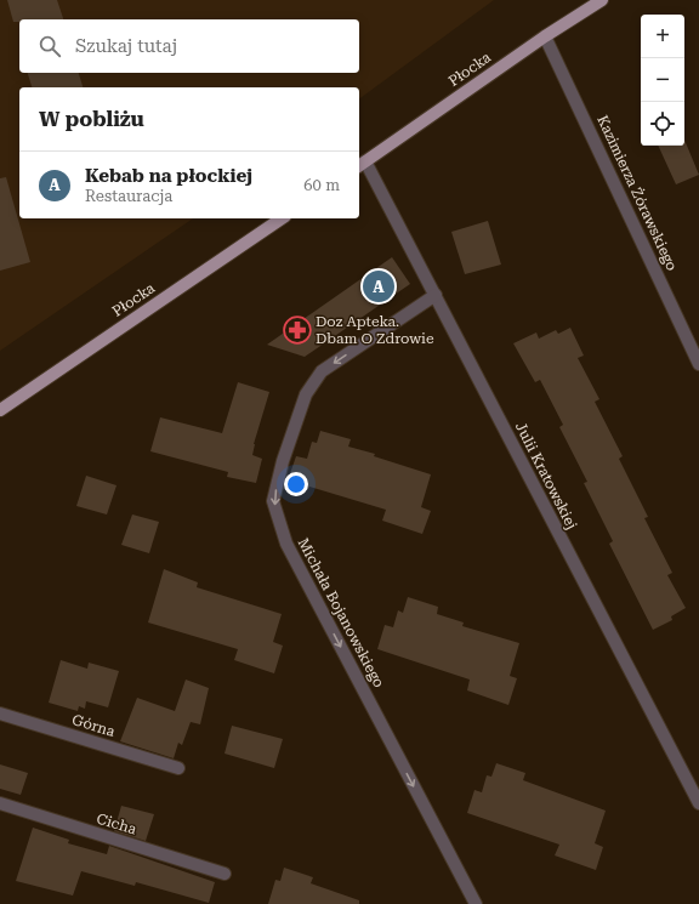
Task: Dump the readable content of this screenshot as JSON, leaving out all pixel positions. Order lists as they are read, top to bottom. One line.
{"streets":{"main road":["Płocka"],"street":["Kazimierza Żórawskiego","Julii Kratowskiej","Michała Bojanowskiego","Górna","Cicha"]},"crossings":[["Płocka","Kazimierza Żórawskiego"],["Płocka","Julii Kratowskiej"],["Julii Kratowskiej","Michała Bojanowskiego"]],"one_way":["Michała Bojanowskiego"],"places":{"pharmacy":["Doz Apteka. Dbam O Zdrowie"]},"page":{"map_buttons":["+","−"],"search":"Szukaj tutaj","heading":"W pobliżu","list":[{"mark":"A","name":"Kebab na płockiej","note":"Restauracja","value":"60 m"}],"pins":"A"}}
